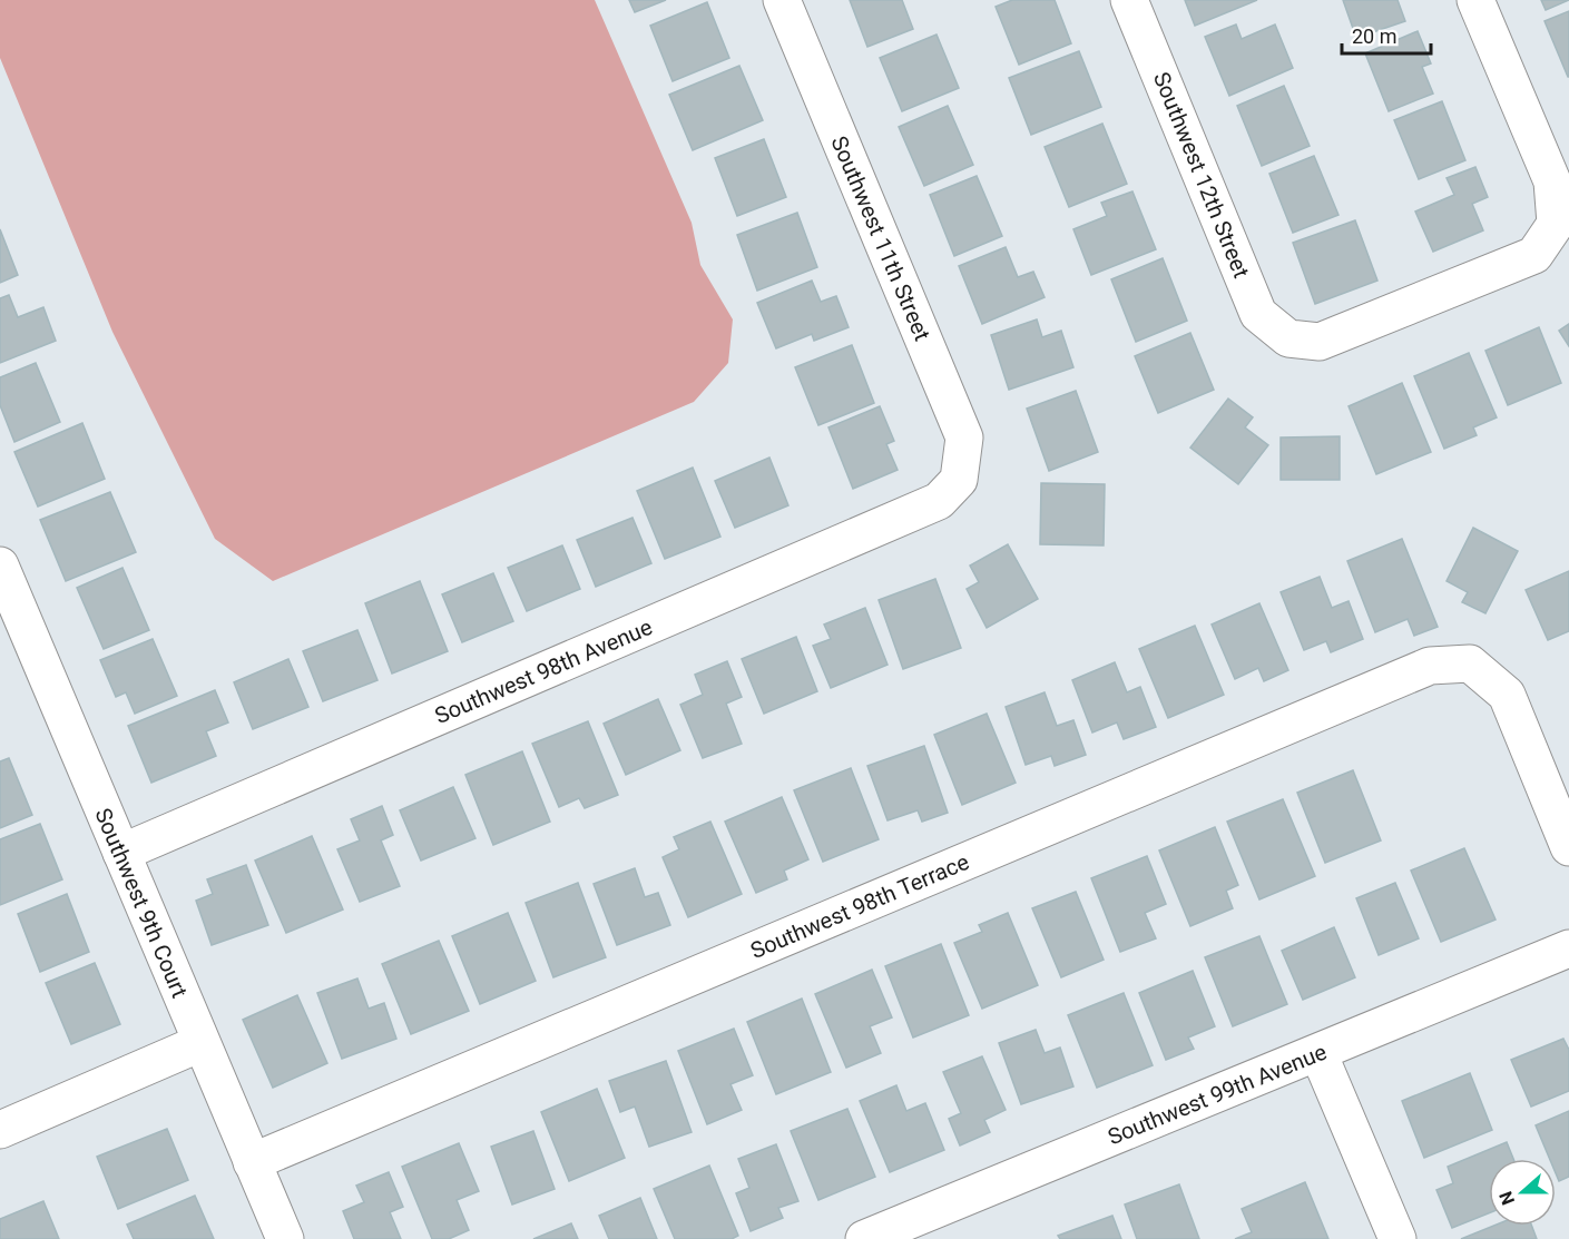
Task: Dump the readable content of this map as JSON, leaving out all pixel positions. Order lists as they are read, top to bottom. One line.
{"streets":{"street":["Southwest 12th Street","Southwest 11th Street","Southwest 98th Avenue","Southwest 9th Court","Southwest 98th Terrace","Southwest 99th Avenue"]},"crossings":[["Southwest 11th Street","Southwest 98th Avenue"],["Southwest 98th Avenue","Southwest 9th Court"],["Southwest 9th Court","Southwest 98th Terrace"]],"scale_bar":"20 m","north":"left"}
